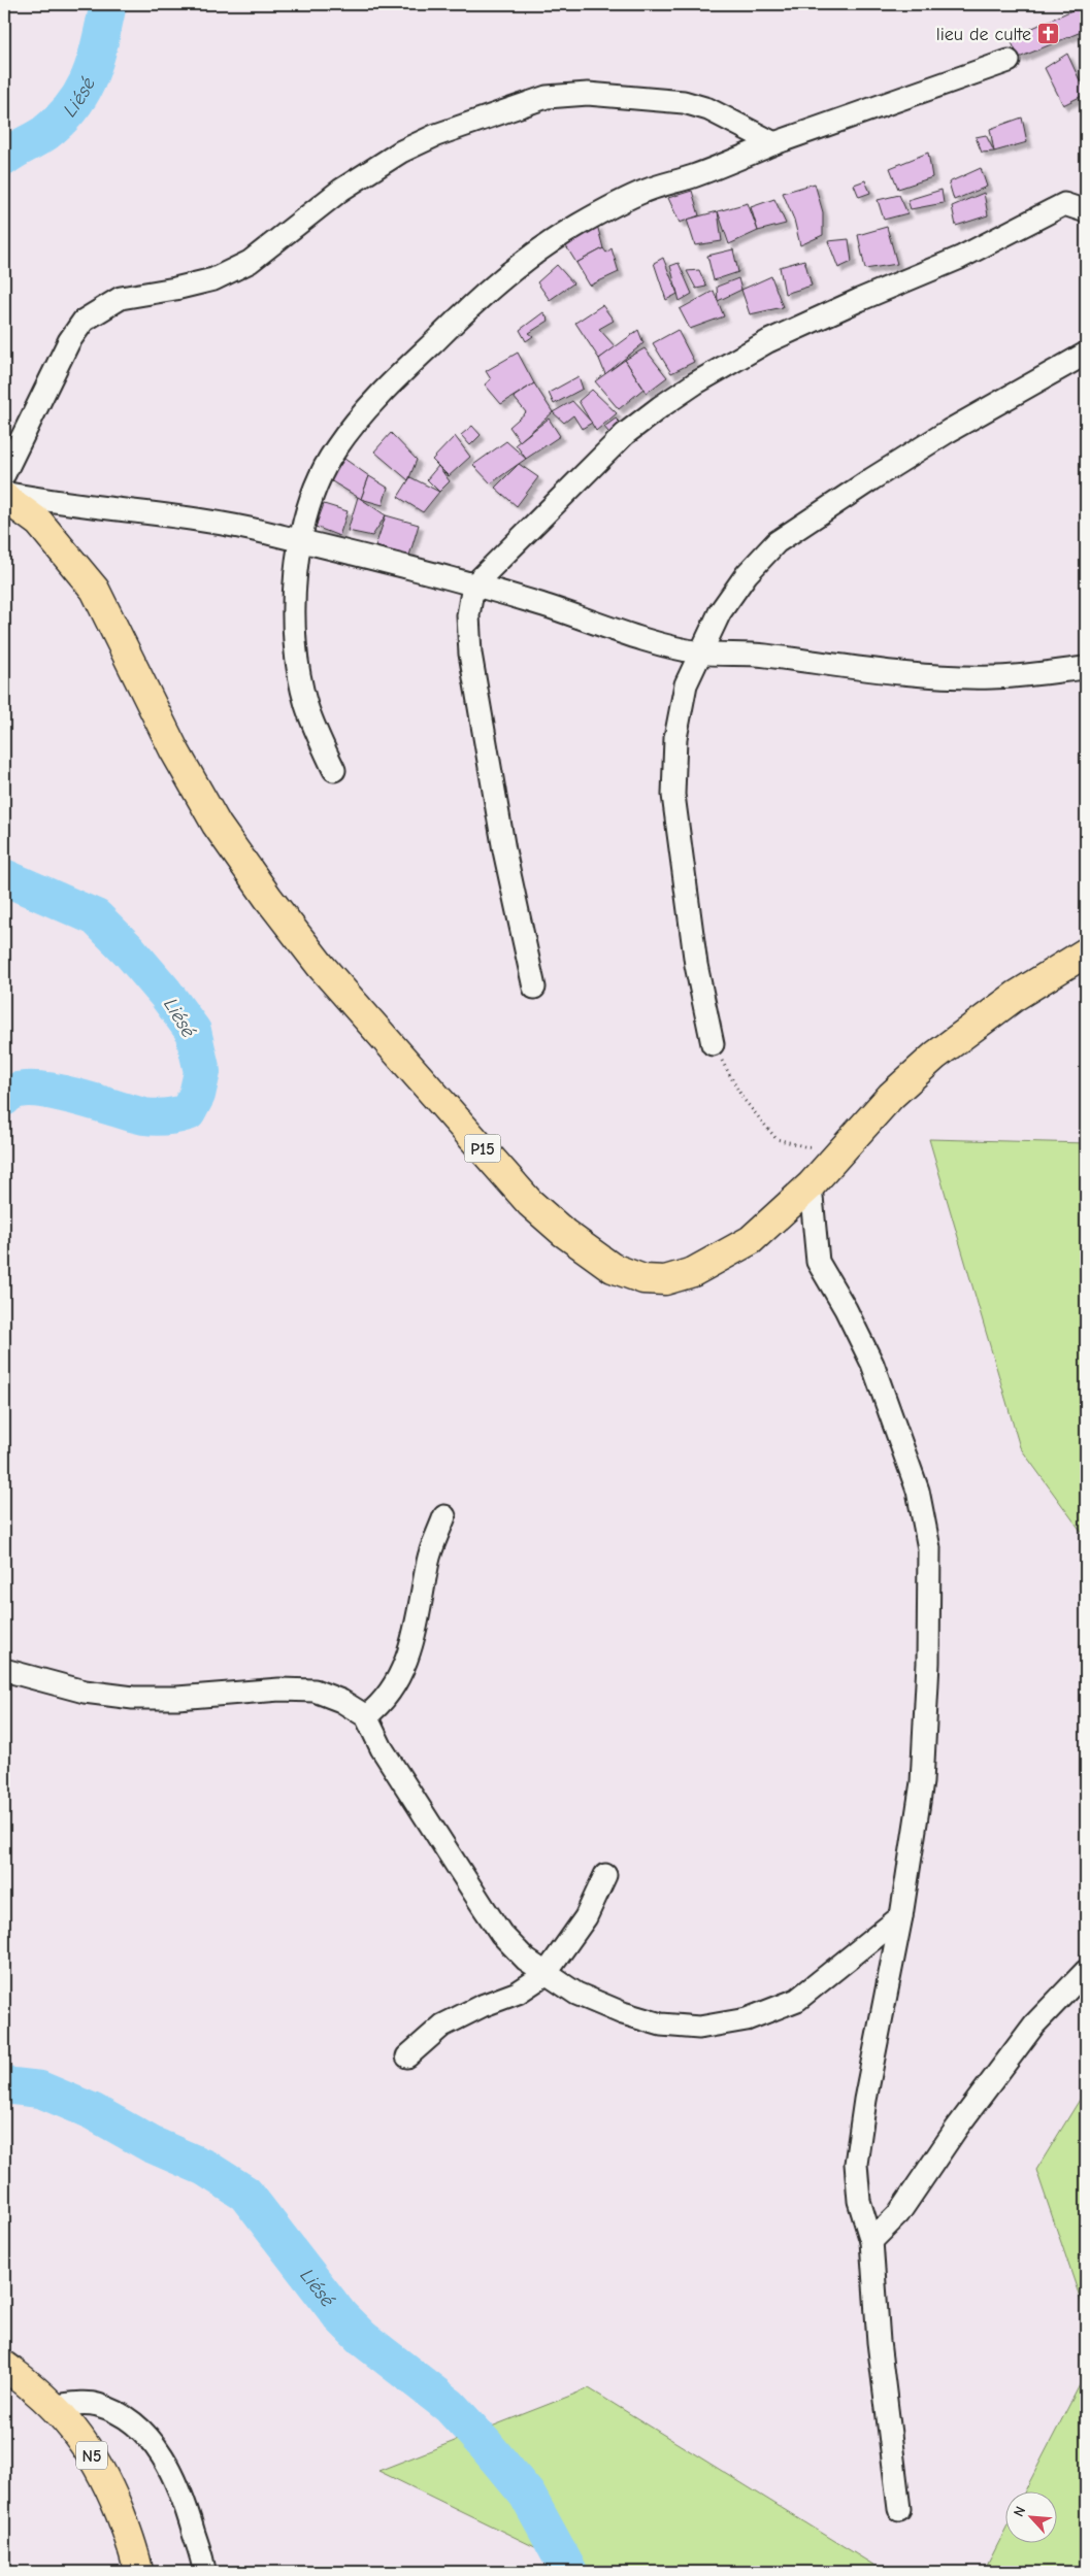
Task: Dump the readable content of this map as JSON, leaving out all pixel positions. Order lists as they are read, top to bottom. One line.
{"streets":{"main road":["P15","N5"]},"water":["Liésé"],"places":{"church":["lieu de culte"]},"north":"top left"}
